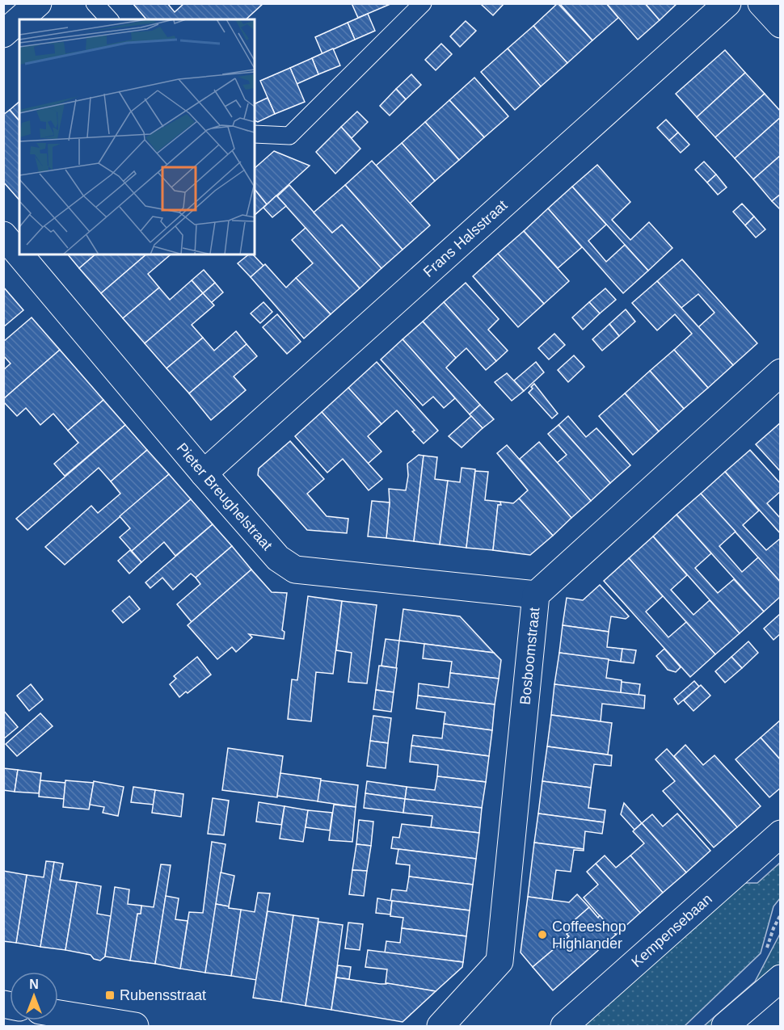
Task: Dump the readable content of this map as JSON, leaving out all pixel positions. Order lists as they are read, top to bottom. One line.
{"streets":{"street":["Frans Halsstraat","Pieter Breughelstraat","Bosboomstraat","Kempensebaan"]},"crossings":[["Frans Halsstraat","Pieter Breughelstraat"],["Pieter Breughelstraat","Bosboomstraat"]],"places":{"other":["Coffeeshop Highlander"],"transit":["Rubensstraat"]},"north":"top"}
